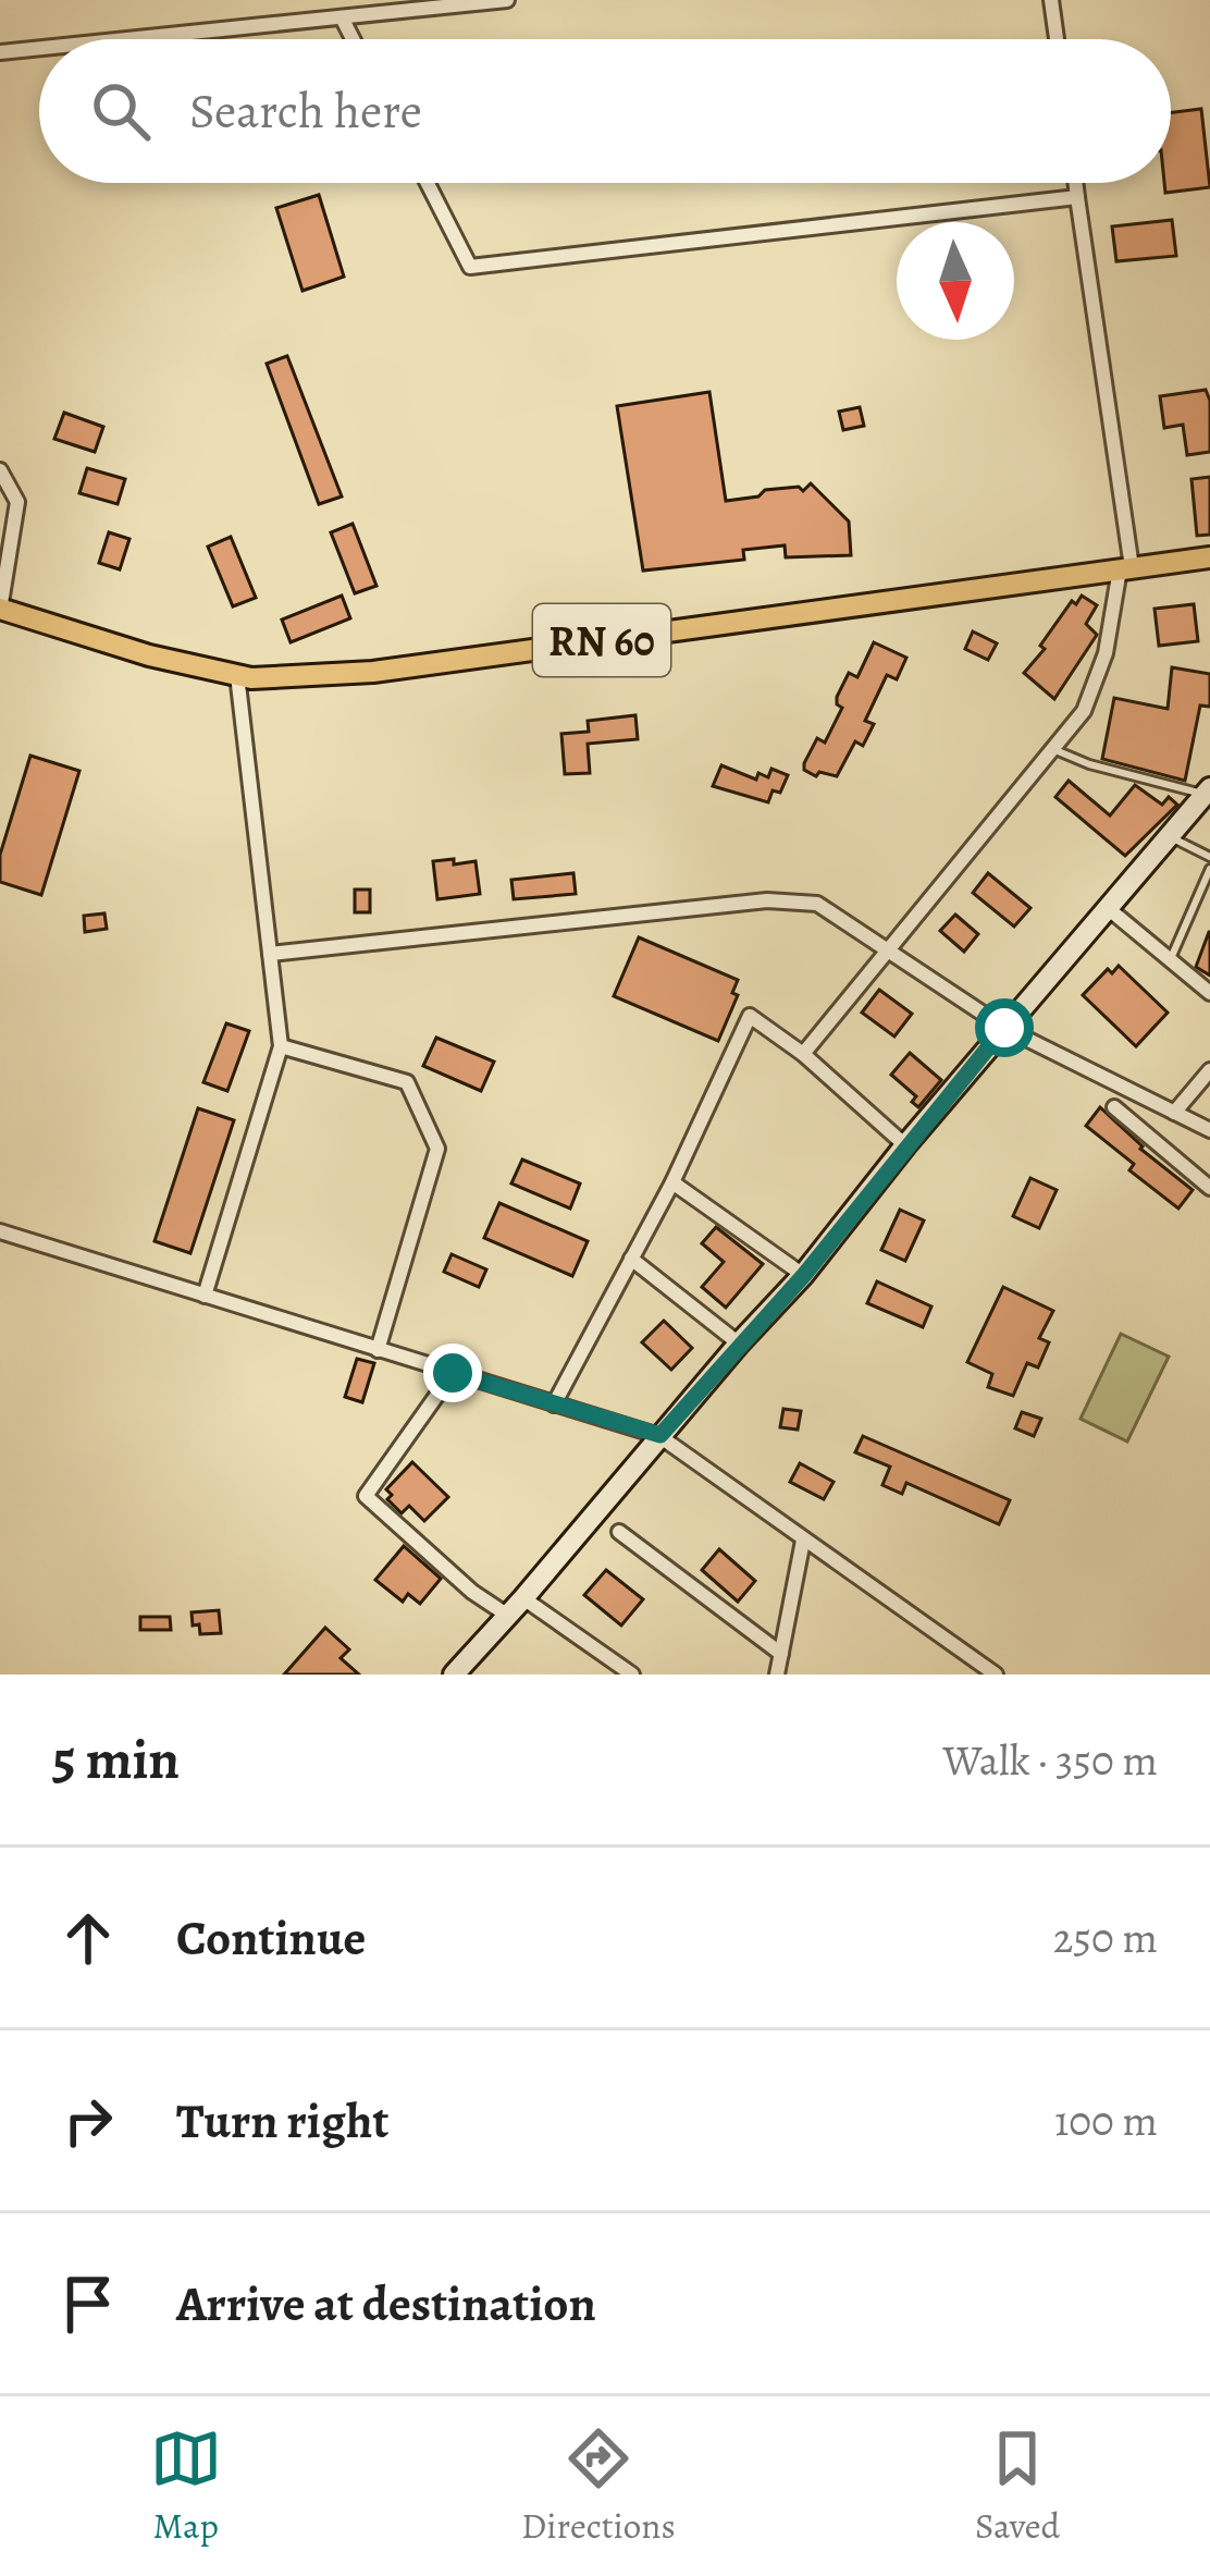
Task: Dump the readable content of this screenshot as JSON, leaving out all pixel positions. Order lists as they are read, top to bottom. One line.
{"streets":{"main road":["RN 60"]},"north":"bottom","page":{"search":"Search here","heading":["5 min","Walk · 350 m"],"list":[["Continue","250 m"],["Turn right","100 m"],"Arrive at destination"],"nav":["Map","Directions","Saved"]}}
